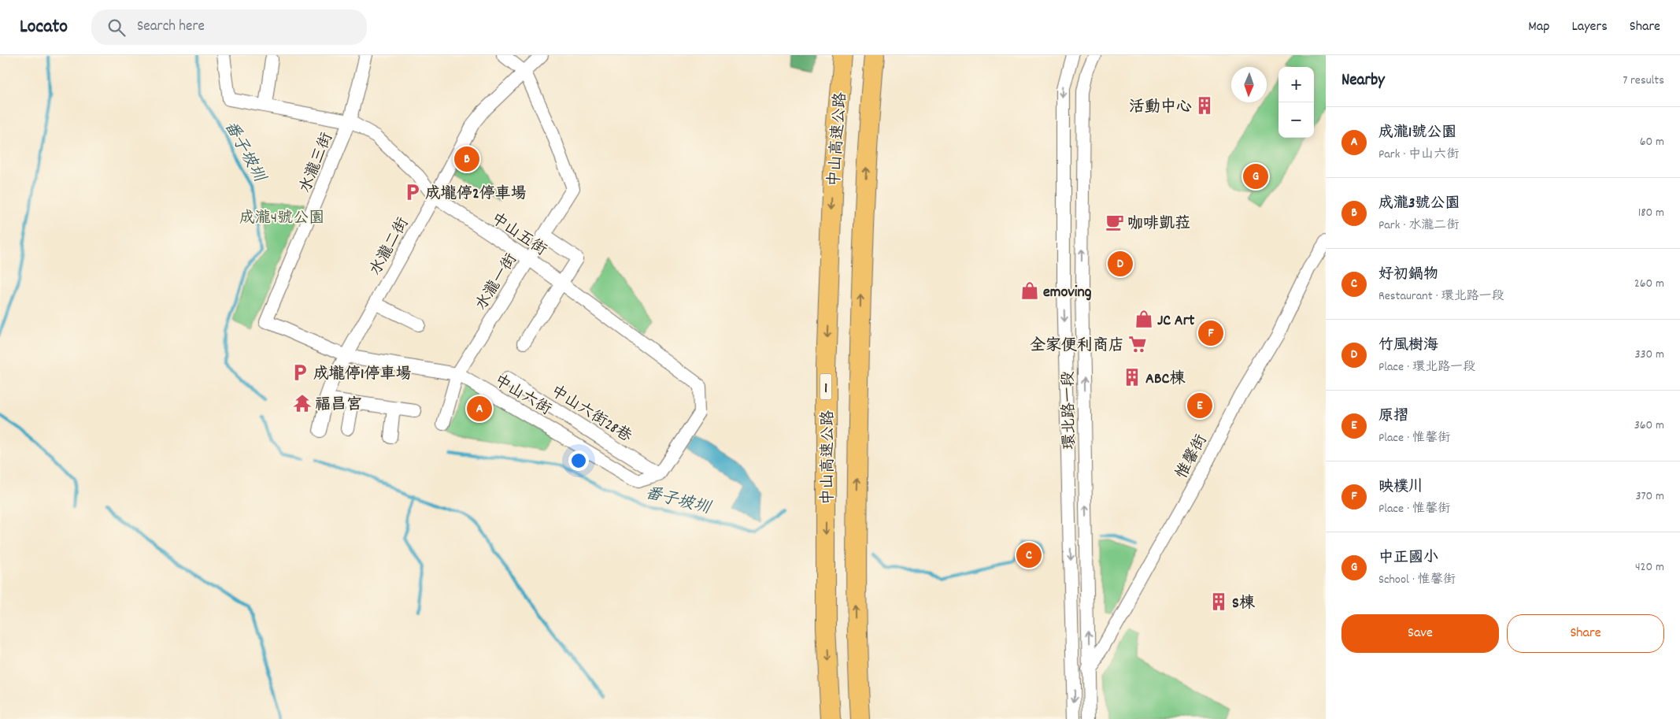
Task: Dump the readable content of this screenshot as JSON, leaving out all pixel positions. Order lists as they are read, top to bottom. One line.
{"streets":{"highway":["中山高速公路","1"],"street":["水瀧三街","中山五街","水瀧二街","水瀧一街","中山六街","環北路一段","中山六街28巷","惟馨街"]},"crossings":[["水瀧三街","中山五街"],["水瀧三街","中山六街"],["中山五街","水瀧二街"],["中山五街","水瀧一街"],["中山五街","中山六街"],["中山五街","中山六街28巷"],["水瀧二街","水瀧一街"],["水瀧二街","中山六街"],["水瀧一街","中山六街"],["中山六街","中山六街28巷"],["環北路一段","惟馨街"]],"water":["番子坡圳"],"parks":["成瀧4號公園"],"places":{"building":["活動中心","ABC棟","S棟"],"parking":["成壠停2停車場","成壠停1停車場"],"cafe":["咖啡凱菈"],"shop":["emoving","JC Art"],"supermarket":["全家便利商店"],"temple":["福昌宮"]},"north":"bottom","page":{"header":"Locato","search":"Search here","nav":["Map","Layers","Share"],"heading":["Nearby","7 results"],"map_buttons":["+","−"],"list":[{"mark":"A","name":"成瀧1號公園","note":"Park · 中山六街","value":"60 m"},{"mark":"B","name":"成瀧3號公園","note":"Park · 水瀧二街","value":"180 m"},{"mark":"C","name":"好初鍋物","note":"Restaurant · 環北路一段","value":"260 m"},{"mark":"D","name":"竹風樹海","note":"Place · 環北路一段","value":"330 m"},{"mark":"E","name":"原摺","note":"Place · 惟馨街","value":"360 m"},{"mark":"F","name":"映樸川","note":"Place · 惟馨街","value":"370 m"},{"mark":"G","name":"中正國小","note":"School · 惟馨街","value":"420 m"}],"pins":["B","G","D","F","E","A","C"],"buttons":["Save","Share"]}}
